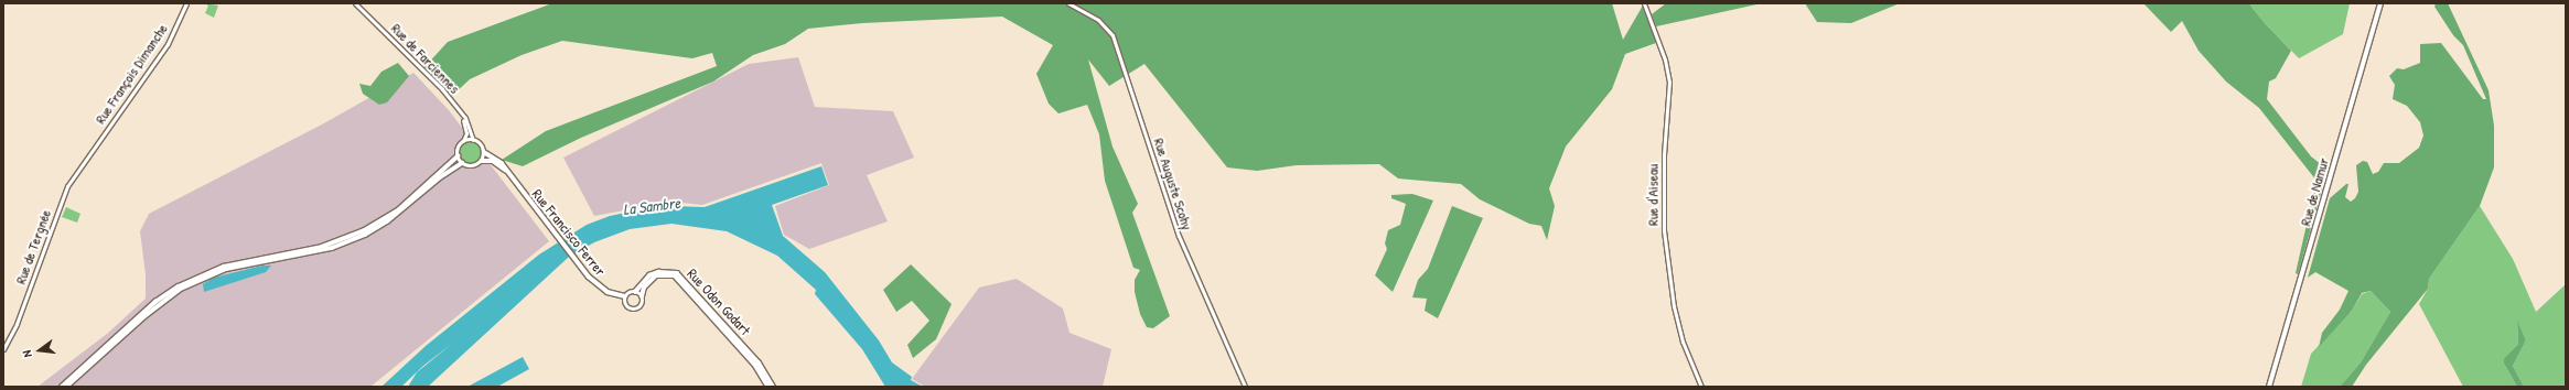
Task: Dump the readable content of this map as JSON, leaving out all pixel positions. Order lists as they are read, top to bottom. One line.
{"streets":{"main road":["Rue de Namur","Rue Francisco Ferrer","Rue Odon Godart"],"street":["Rue de Farciennes","Rue François Dimanche","Rue Auguste Scohy","Rue d'Aiseau","Rue de Tergnée"]},"crossings":[["Rue de Farciennes","Rue Francisco Ferrer"],["Rue François Dimanche","Rue de Tergnée"],["Rue Francisco Ferrer","Rue Odon Godart"]],"water":["La Sambre"],"north":"left"}
